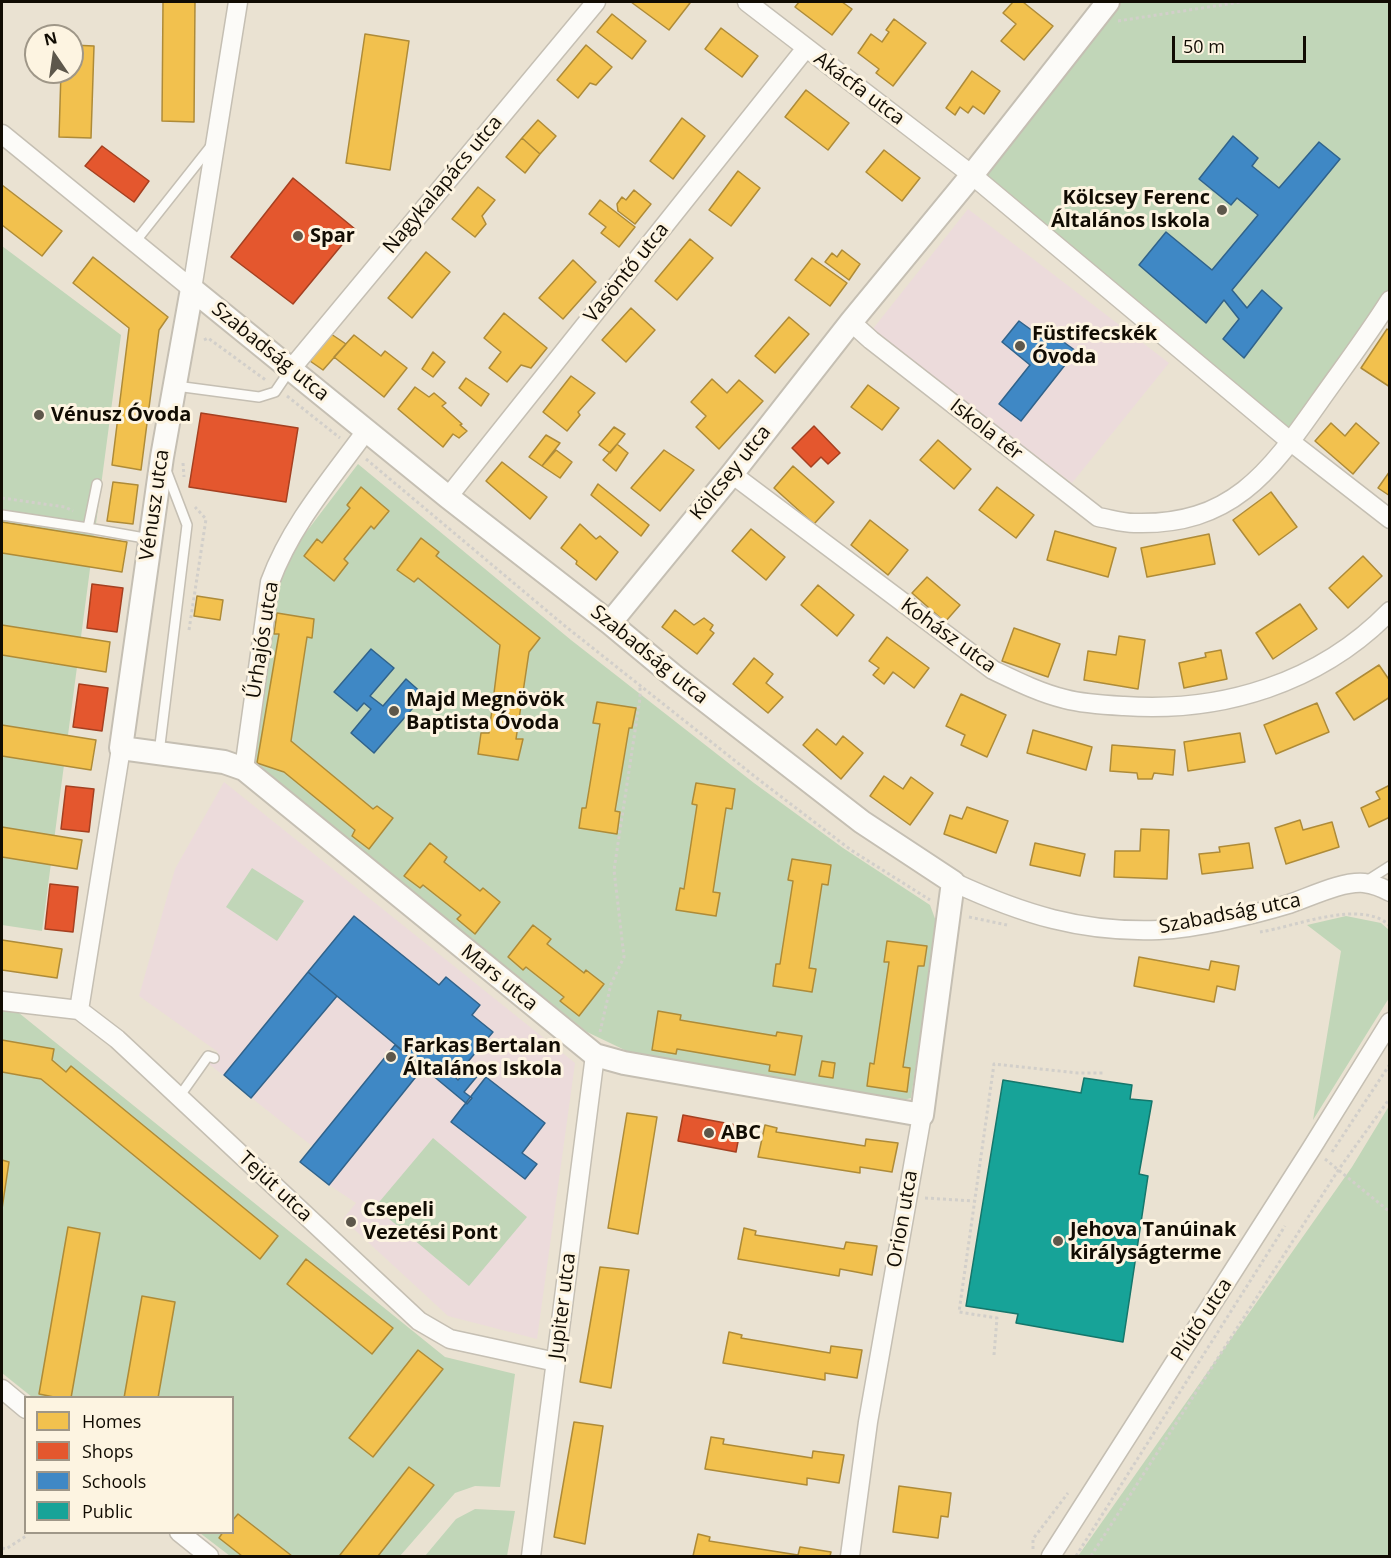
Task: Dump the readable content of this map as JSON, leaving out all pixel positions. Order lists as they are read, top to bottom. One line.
{"streets":{"street":["Akácfa utca","Nagykalapács utca","Vasöntő utca","Szabadság utca","Iskola tér","Kölcsey utca","Vénusz utca","Kohász utca","Űrhajós utca","Mars utca","Tejút utca","Orion utca","Jupiter utca","Plútó utca"]},"crossings":[["Akácfa utca","Vasöntő utca"],["Nagykalapács utca","Szabadság utca"],["Vasöntő utca","Szabadság utca"],["Szabadság utca","Kölcsey utca"],["Szabadság utca","Vénusz utca"],["Szabadság utca","Űrhajós utca"],["Szabadság utca","Orion utca"],["Iskola tér","Kölcsey utca"],["Kölcsey utca","Kohász utca"],["Vénusz utca","Mars utca"],["Vénusz utca","Tejút utca"],["Űrhajós utca","Mars utca"],["Mars utca","Orion utca"],["Mars utca","Jupiter utca"],["Tejút utca","Jupiter utca"]],"places":["Kölcsey Ferenc Általános Iskola","Spar","Füstifecskék Óvoda","Vénusz Óvoda","Majd Megnövök Baptista Óvoda","Farkas Bertalan Általános Iskola","ABC","Csepeli Vezetési Pont","Jehova Tanúinak királyságterme"],"legend":["Homes","Shops","Schools","Public"],"scale_bar":"50 m","north":"top"}
